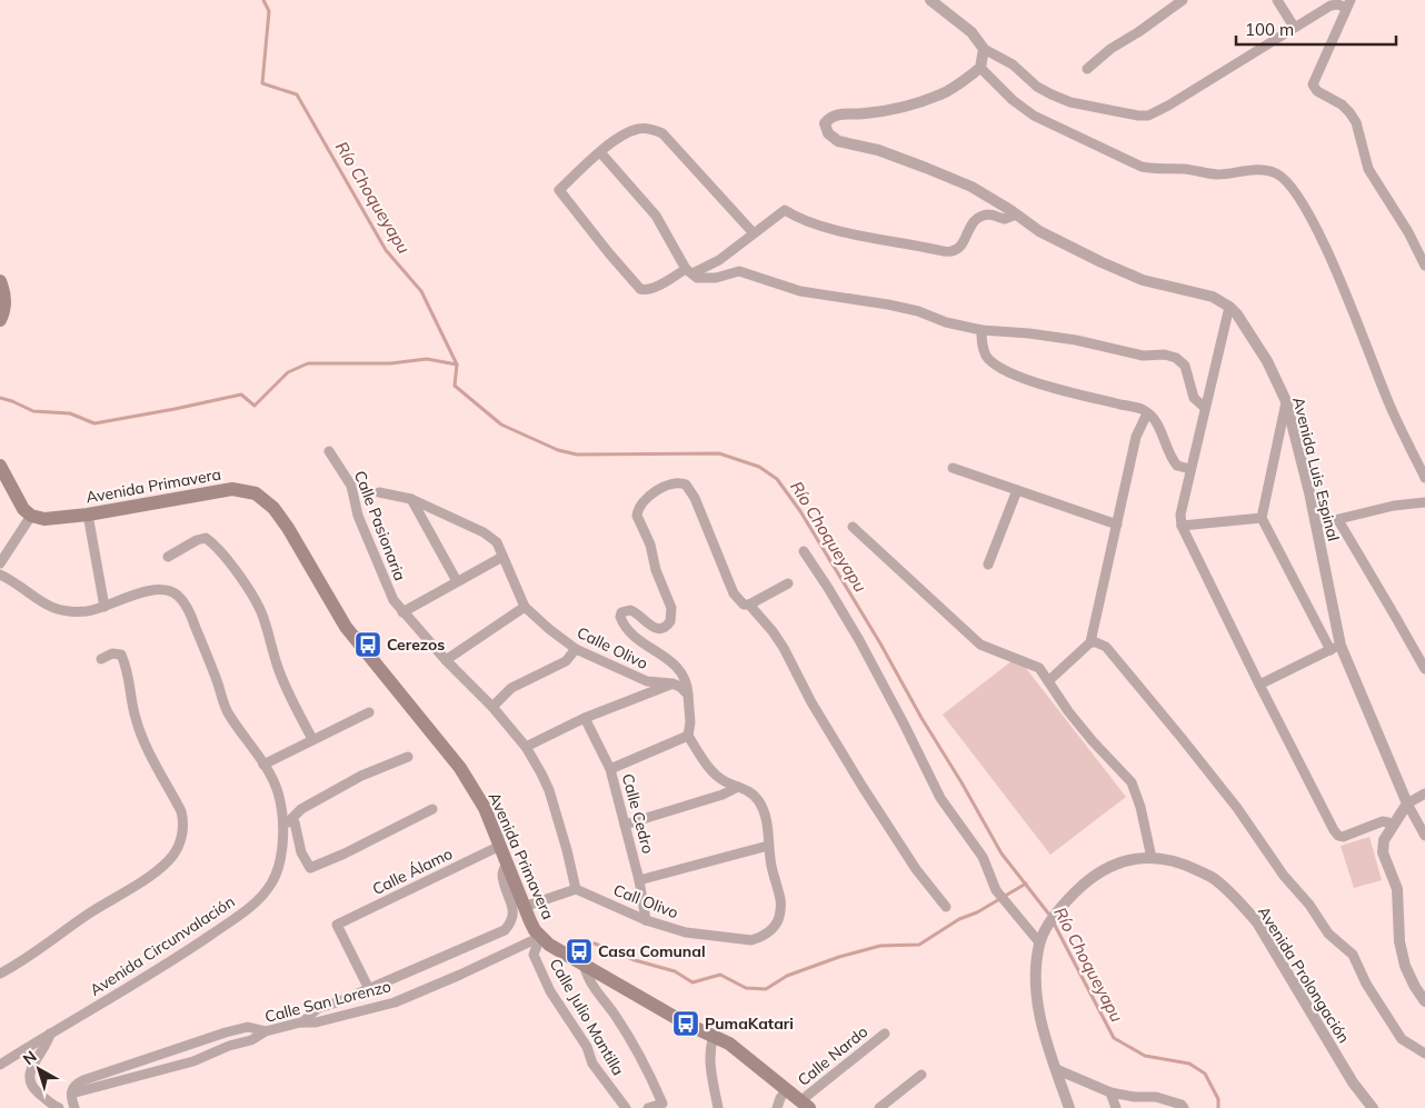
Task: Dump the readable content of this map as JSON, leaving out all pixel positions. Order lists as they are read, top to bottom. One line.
{"streets":{"main road":["Avenida Primavera"],"street":["Avenida Luis Espinal","Calle Pasionaria","Calle Olivo","Calle Cedro","Calle Álamo","Call Olivo","Avenida Circunvalación","Avenida Prolongación","Calle San Lorenzo","Calle Julio Mantilla","Calle Nardo"]},"crossings":[["Avenida Primavera","Calle Álamo"],["Avenida Primavera","Calle San Lorenzo"],["Avenida Primavera","Calle Julio Mantilla"],["Avenida Primavera","Calle Nardo"],["Calle Pasionaria","Call Olivo"],["Calle Cedro","Call Olivo"],["Calle San Lorenzo","Calle Julio Mantilla"]],"water":["Río Choqueyapu"],"places":{"bus stop":["Cerezos","Casa Comunal","PumaKatari"]},"scale_bar":"100 m","north":"top left"}
